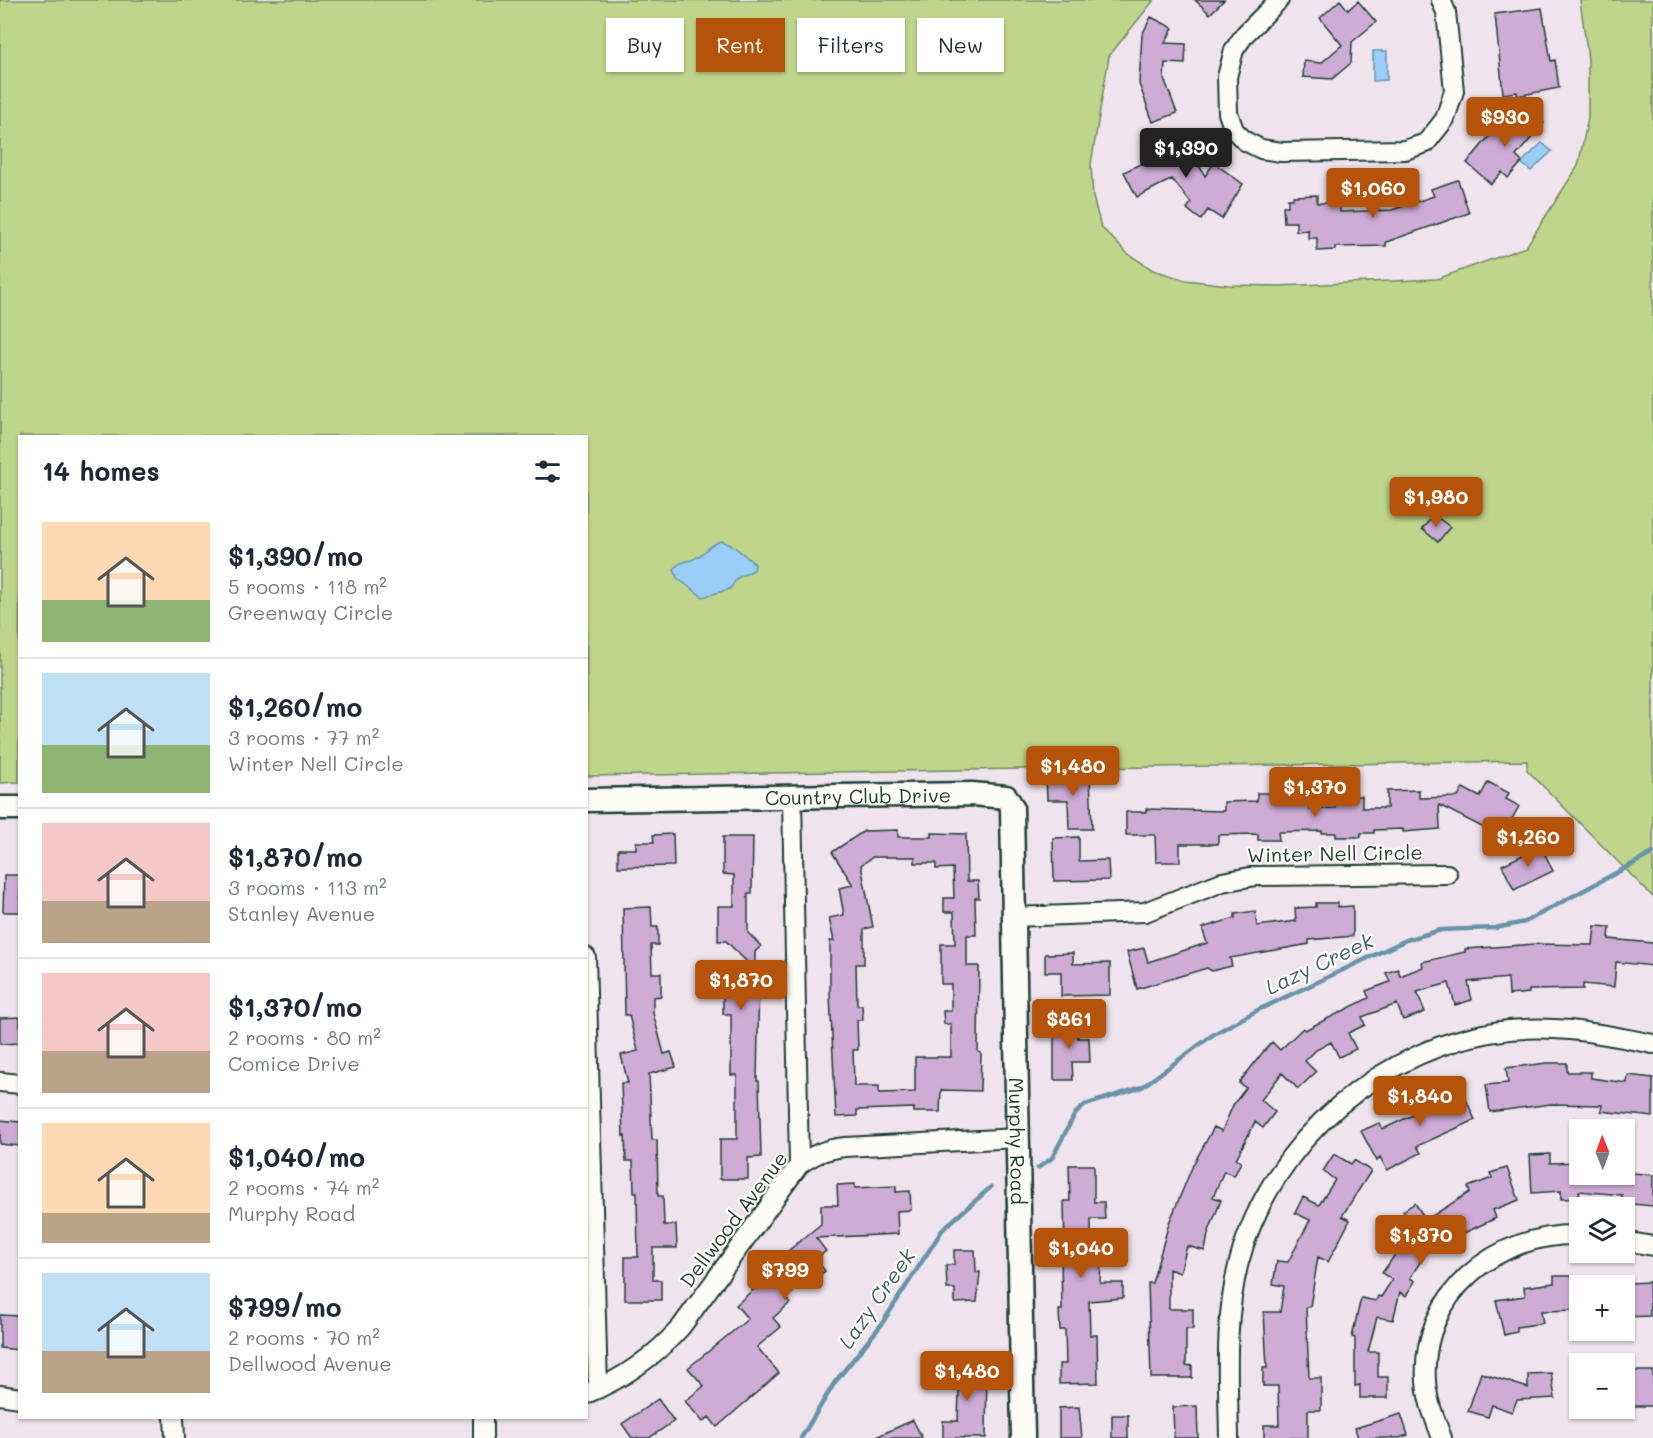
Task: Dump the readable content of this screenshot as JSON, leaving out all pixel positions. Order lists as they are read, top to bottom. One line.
{"streets":{"street":["Country Club Drive","Winter Nell Circle","Murphy Road","Dellwood Avenue"]},"crossings":[["Country Club Drive","Winter Nell Circle"],["Country Club Drive","Murphy Road"],["Winter Nell Circle","Murphy Road"],["Murphy Road","Dellwood Avenue"]],"water":["Lazy Creek"],"north":"top","page":{"chip":["Buy","Rent","Filters","New"],"price":["$930","$1,390","$1,060","$1,980","$1,480","$1,370","$1,260","$1,870","$861","$1,840","$1,370","$1,040","$799","$1,480"],"heading":"14 homes","list":[{"name":"$1,390/mo","note":"5 rooms · 118 m² · Greenway Circle"},{"name":"$1,260/mo","note":"3 rooms · 77 m² · Winter Nell Circle"},{"name":"$1,870/mo","note":"3 rooms · 113 m² · Stanley Avenue"},{"name":"$1,370/mo","note":"2 rooms · 80 m² · Comice Drive"},{"name":"$1,040/mo","note":"2 rooms · 74 m² · Murphy Road"},{"name":"$799/mo","note":"2 rooms · 70 m² · Dellwood Avenue"}],"map_buttons":["+","−"]}}
